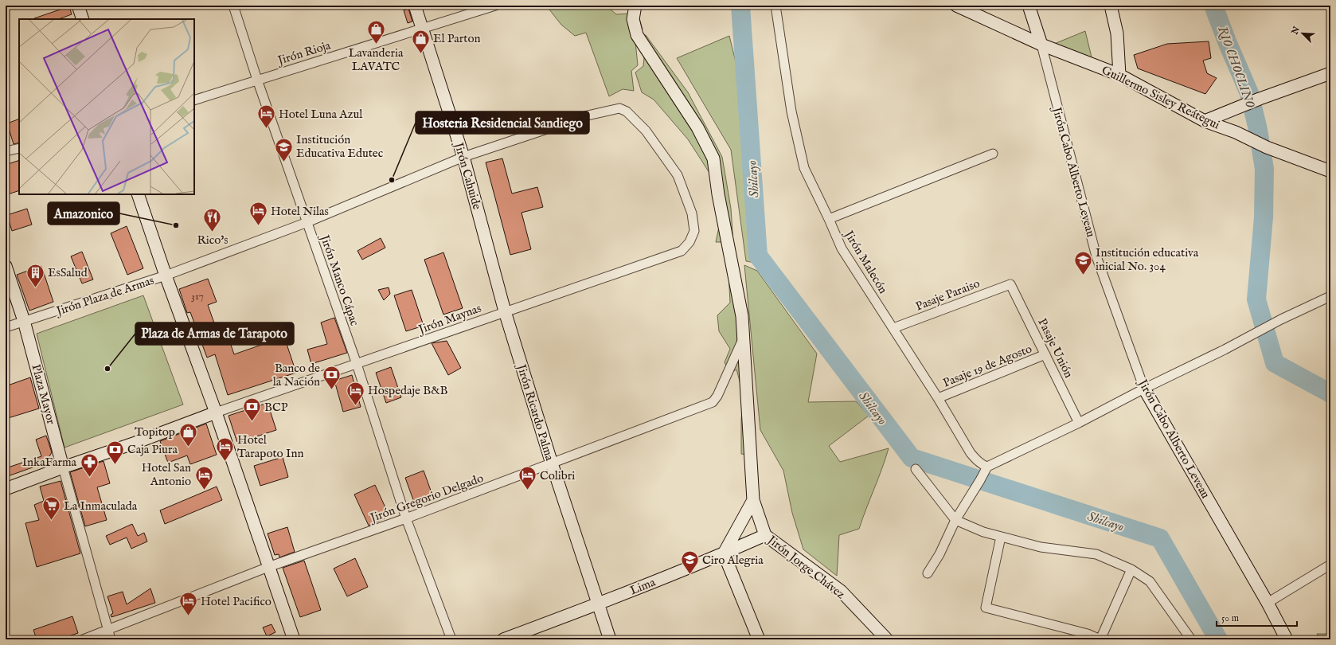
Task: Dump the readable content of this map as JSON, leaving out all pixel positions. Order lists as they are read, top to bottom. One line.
{"streets":{"street":["Jirón Rioja","Guillermo Sisley Reátegui","Jirón Cabo Alberto Leveau","Jirón Cahuide","Jirón Malecón","Jirón Manco Cápac","Pasaje Paraiso","Jirón Plaza de Armas","Jirón Maynas","Pasaje Unión","Pasaje 19 de Agosto","Plaza Mayor","Jirón Ricardo Palma","Jirón Gregorio Delgado","Jirón Jorge Chávez","Lima"]},"crossings":[["Jirón Rioja","Jirón Cahuide"],["Jirón Rioja","Jirón Manco Cápac"],["Guillermo Sisley Reátegui","Jirón Cabo Alberto Leveau"],["Jirón Cahuide","Jirón Maynas"],["Jirón Cahuide","Jirón Ricardo Palma"],["Jirón Malecón","Pasaje Paraiso"],["Jirón Malecón","Pasaje 19 de Agosto"],["Jirón Manco Cápac","Jirón Maynas"],["Jirón Manco Cápac","Jirón Gregorio Delgado"],["Pasaje Paraiso","Pasaje Unión"],["Jirón Plaza de Armas","Jirón Maynas"],["Jirón Plaza de Armas","Plaza Mayor"],["Jirón Plaza de Armas","Jirón Gregorio Delgado"],["Jirón Maynas","Jirón Ricardo Palma"],["Pasaje Unión","Pasaje 19 de Agosto"],["Jirón Ricardo Palma","Jirón Gregorio Delgado"],["Jirón Ricardo Palma","Lima"],["Jirón Gregorio Delgado","Jirón Jorge Chávez"],["Jirón Jorge Chávez","Lima"]],"water":["RIO CHOCLINO","Shilcayo"],"places":{"shop":["Lavanderia LAVATC","El Parton","Topitop"],"hotel":["Hotel Luna Azul","Hotel Nilas","Hospedaje B&B","Hotel Tarapoto Inn","Hotel San Antonio","Colibri","Hotel Pacifico"],"school or university":["Institución Educativa Edutec","Institución educativa inicial No. 304","Ciro Alegria"],"other":["Hosteria Residencial Sandiego","Amazonico","Plaza de Armas de Tarapoto"],"restaurant":["Rico's"],"building":["EsSalud"],"bank":["Banco de la Nación","BCP","Caja Piura"],"pharmacy":["InkaFarma"],"supermarket":["La Inmaculada"]},"house_numbers":["317"],"scale_bar":"50 m","north":"top left"}
